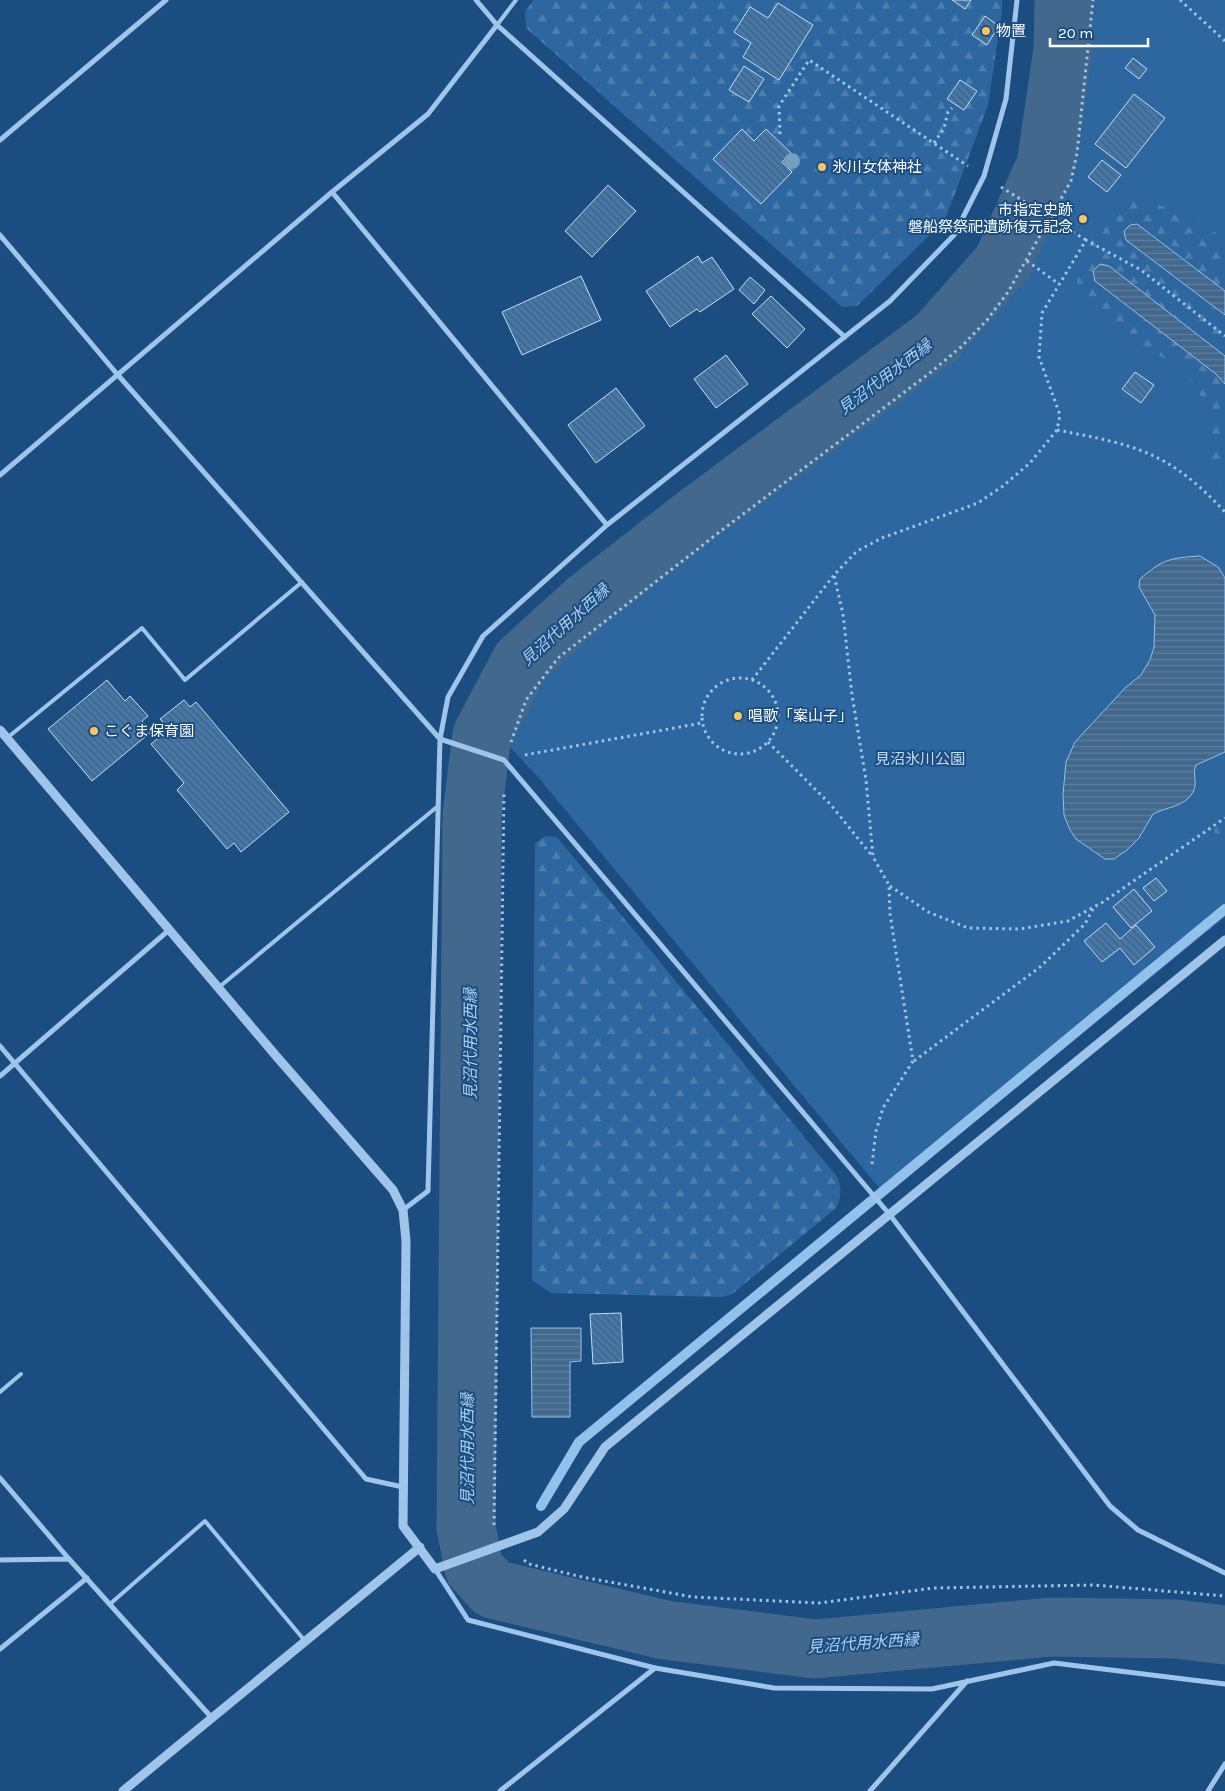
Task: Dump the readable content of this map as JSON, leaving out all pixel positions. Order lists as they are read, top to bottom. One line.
{"water":["見沼代用水西縁"],"parks":["見沼氷川公園"],"places":["物置","氷川女体神社","市指定史跡 磐船祭祭祀遺跡復元記念","唱歌「案山子」","こぐま保育園"],"scale_bar":"20 m"}
